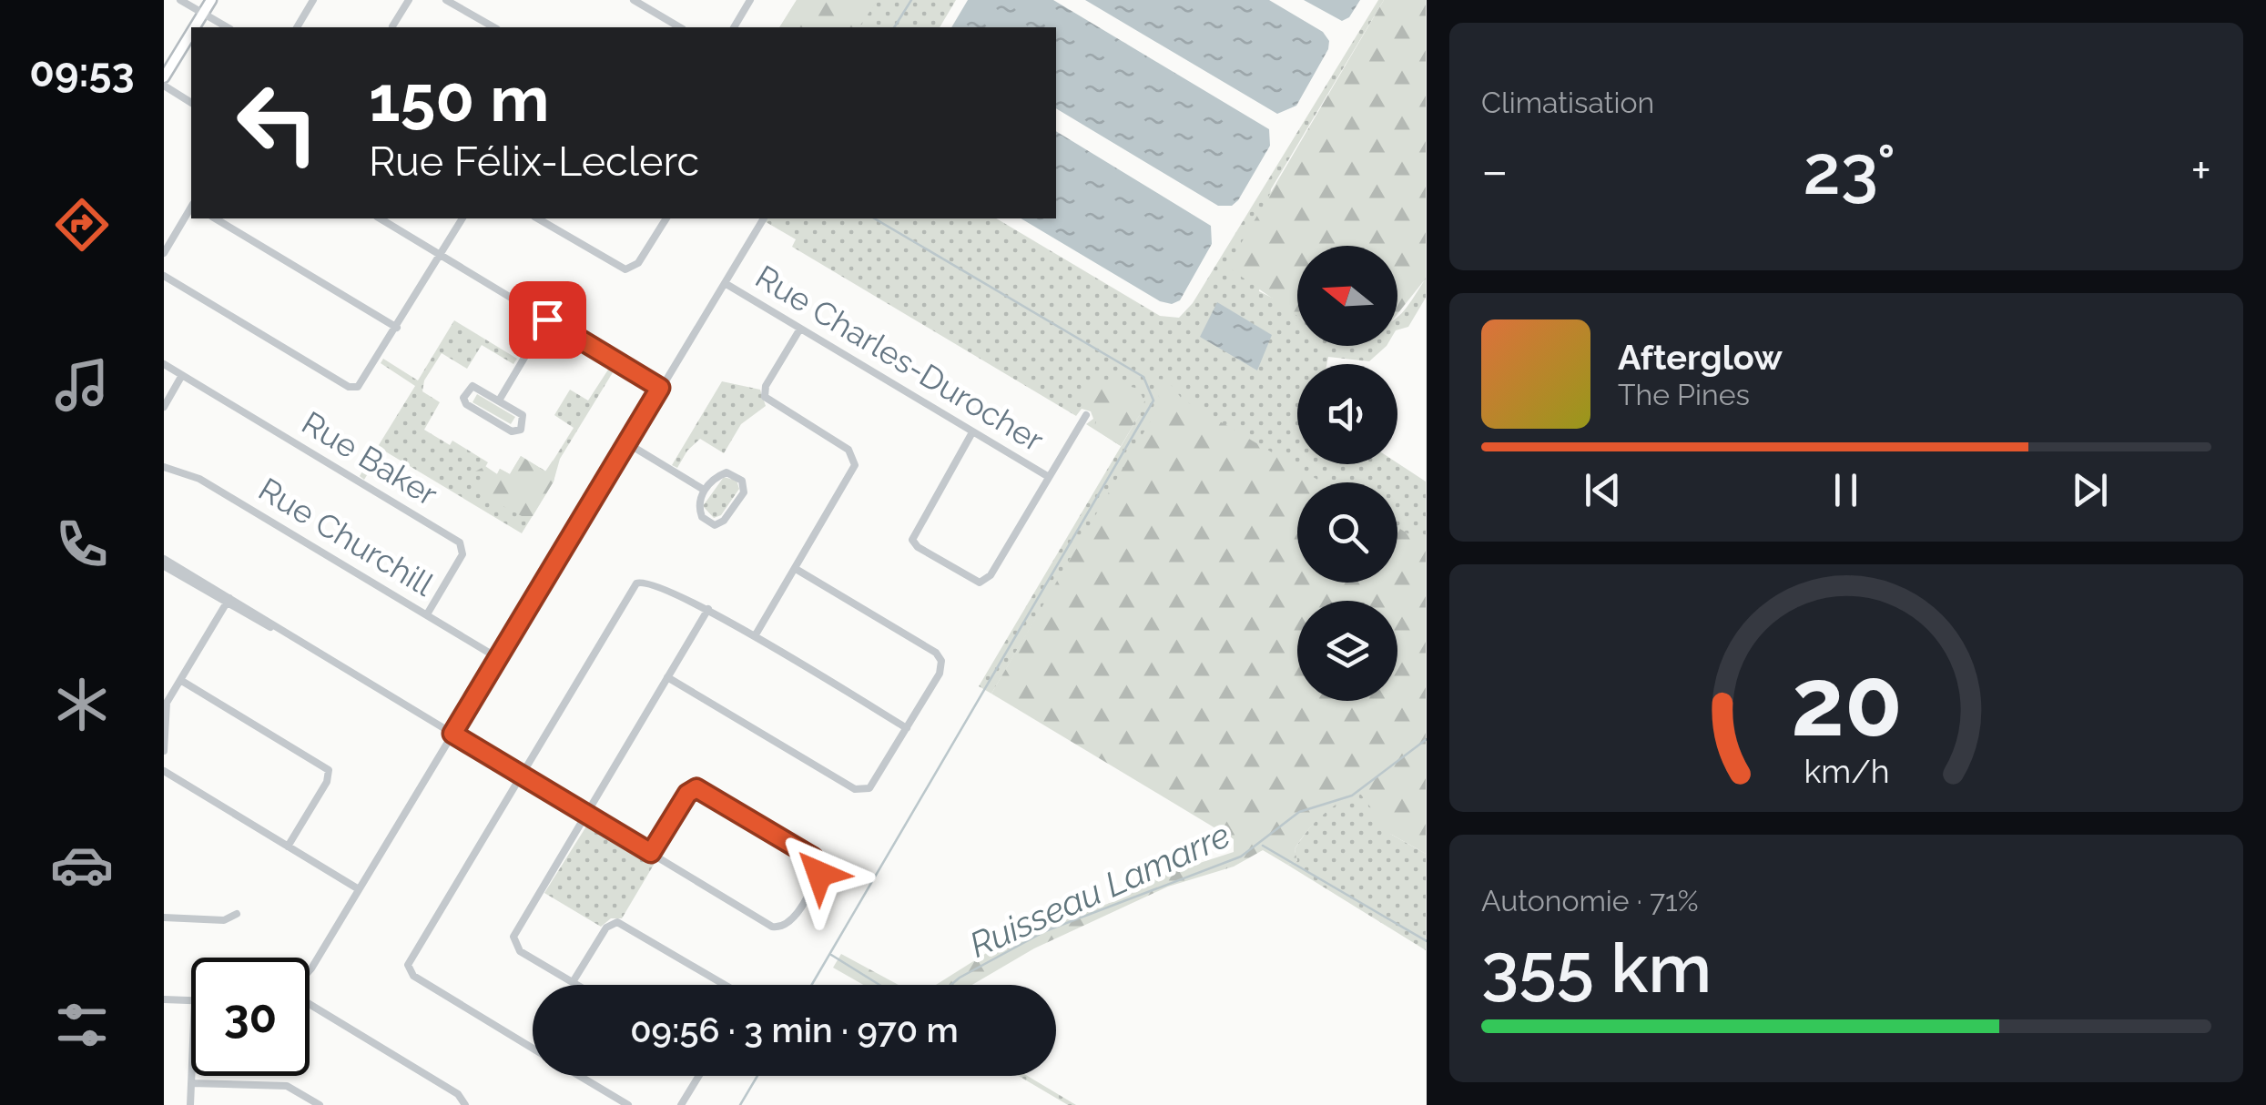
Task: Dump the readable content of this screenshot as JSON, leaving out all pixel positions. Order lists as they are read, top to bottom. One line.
{"streets":{"street":["Rue Charles-Durocher","Rue Baker","Rue Churchill"]},"crossings":[["Rue Baker","Rue Churchill"]],"water":["Ruisseau Lamarre"],"north":"left","page":{"tabs":"09:53","tile":["Climatisation",["Autonomie · 71%","355 km"]],"turn":["150 m","Rue Félix-Leclerc"],"heat":["−","23°","+"],"song":["Afterglow","The Pines"],"limit":"30","trip":"09:56 · 3 min · 970 m","gauge":["20","km/h"]}}
